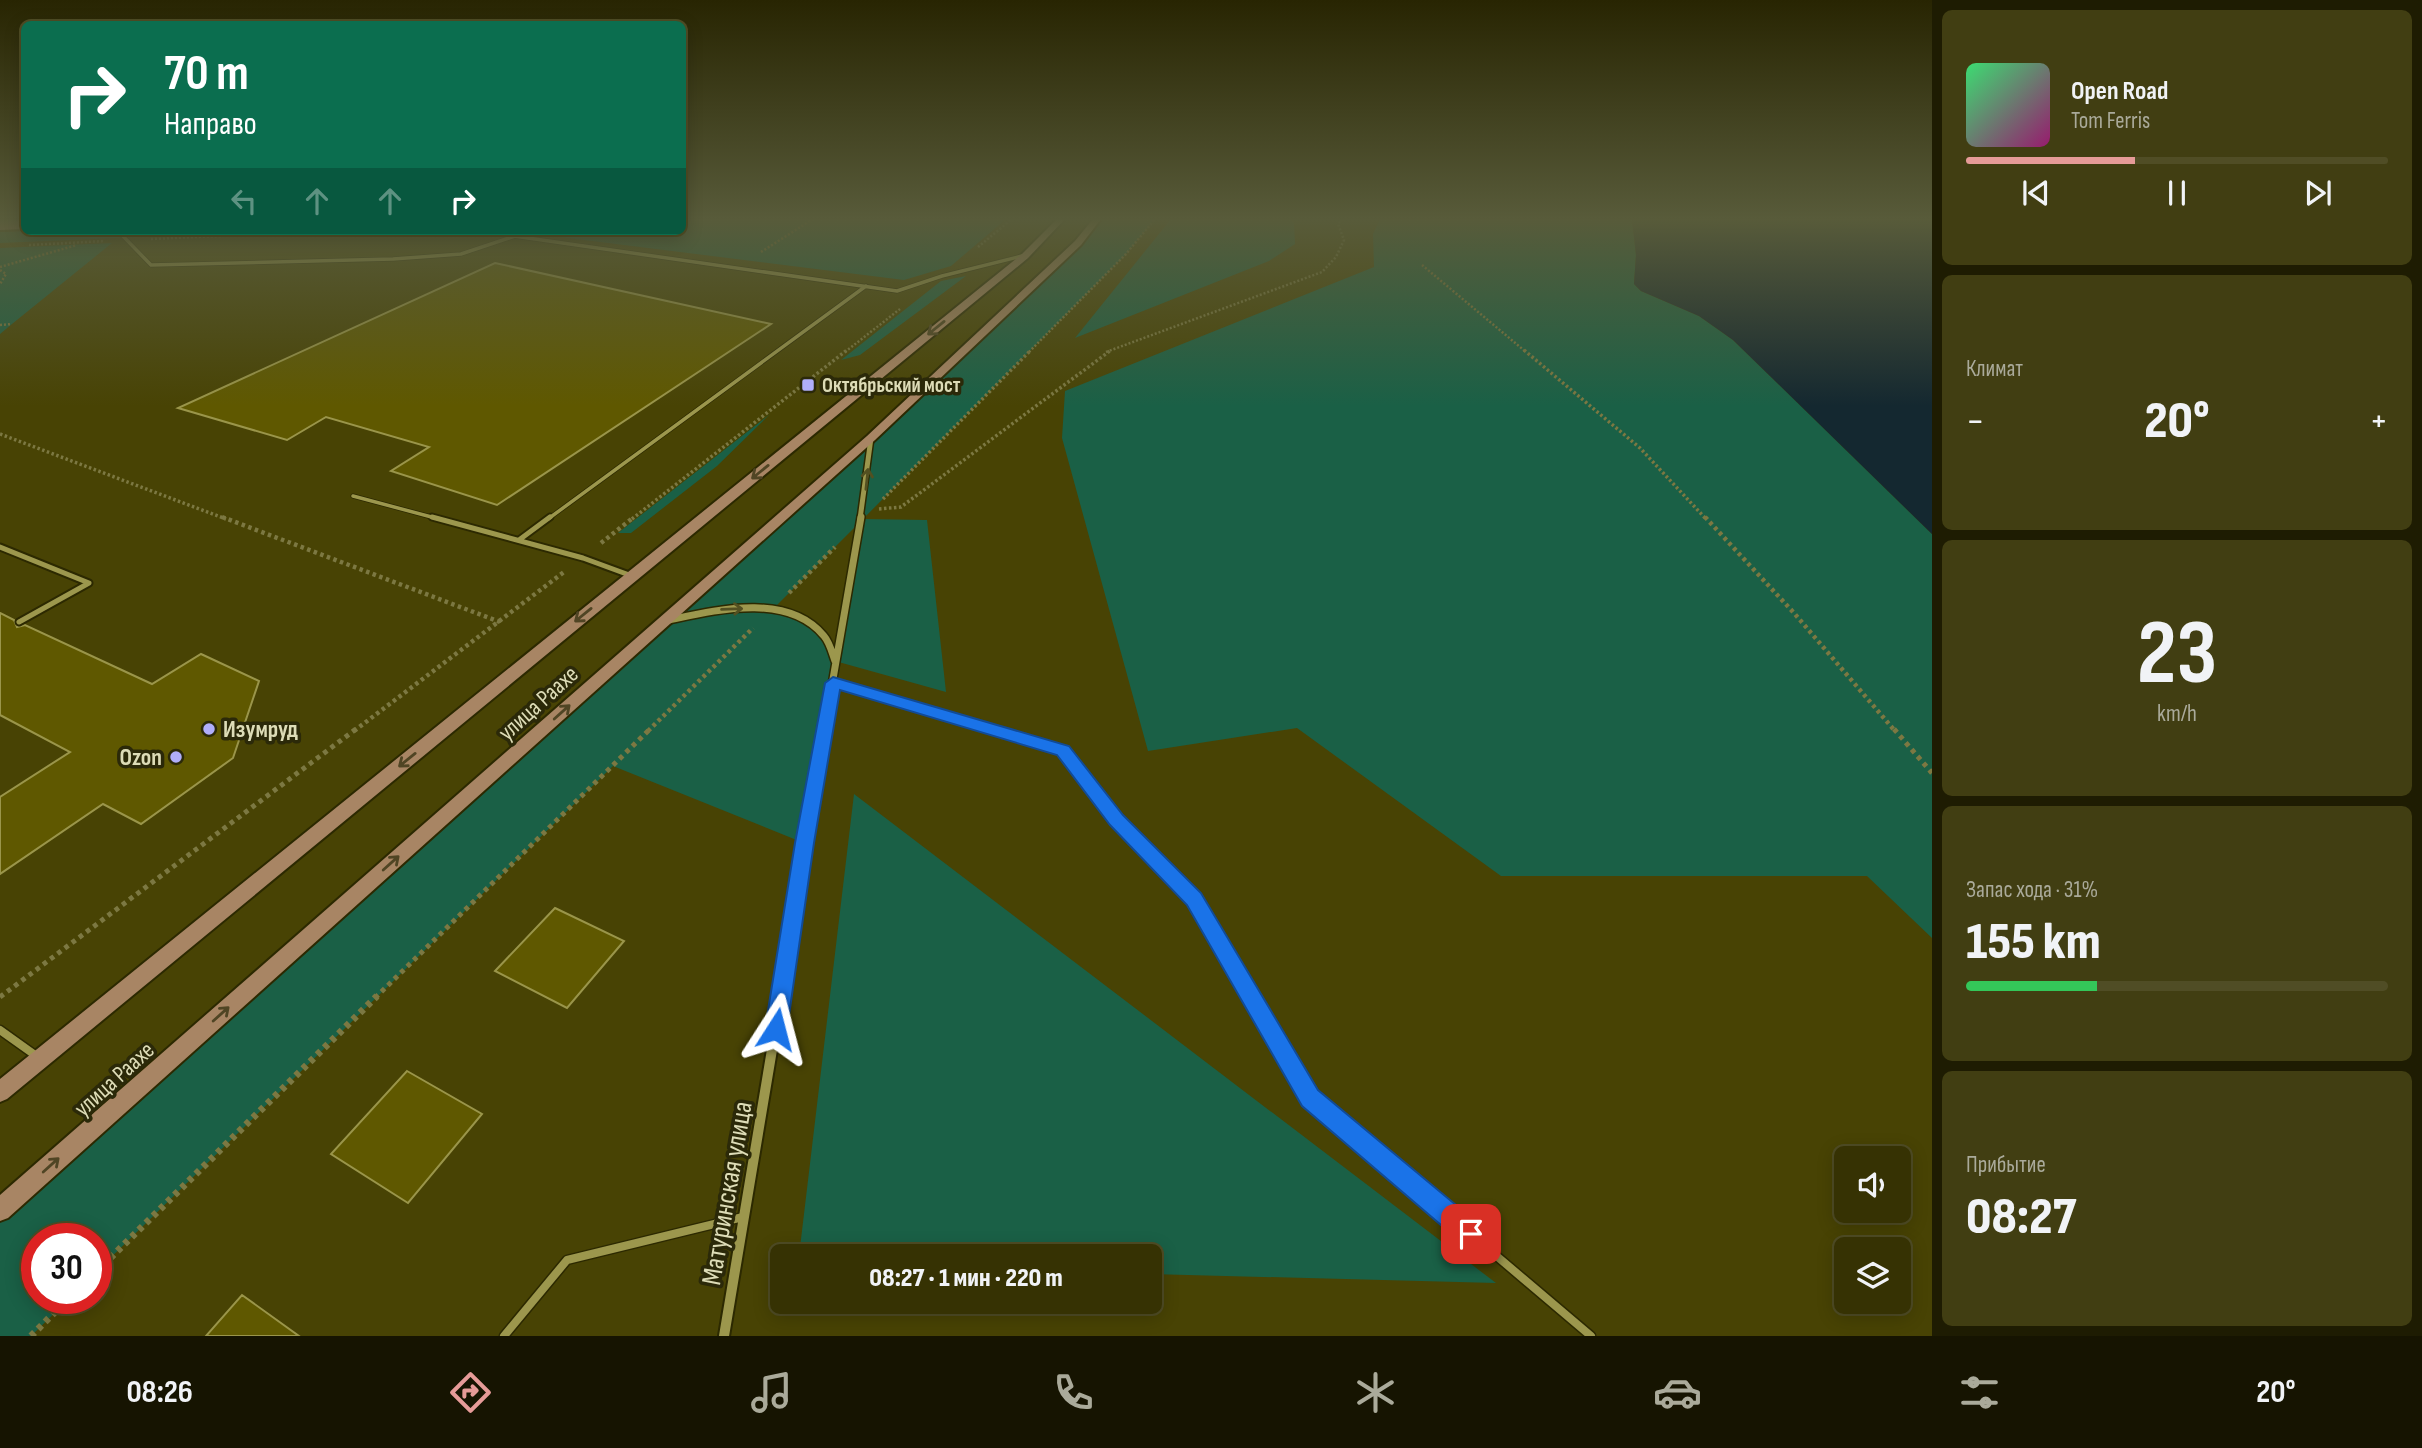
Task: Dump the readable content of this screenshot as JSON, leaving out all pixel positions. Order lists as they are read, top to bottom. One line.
{"streets":{"main road":["улица Раахе"],"street":["Матуринская улица"]},"crossings":[["улица Раахе","Матуринская улица"]],"places":{"transit":["Октябрьский мост"],"other":["Изумруд","Ozon"]},"page":{"turn":["70 m","Направо"],"song":["Open Road","Tom Ferris"],"tile":["Климат",["23","km/h"],["Запас хода · 31%","155 km"],["Прибытие","08:27"]],"heat":["−","20°","+"],"limit":"30","trip":"08:27 · 1 мин · 220 m","tabs":["08:26","20°"]}}
